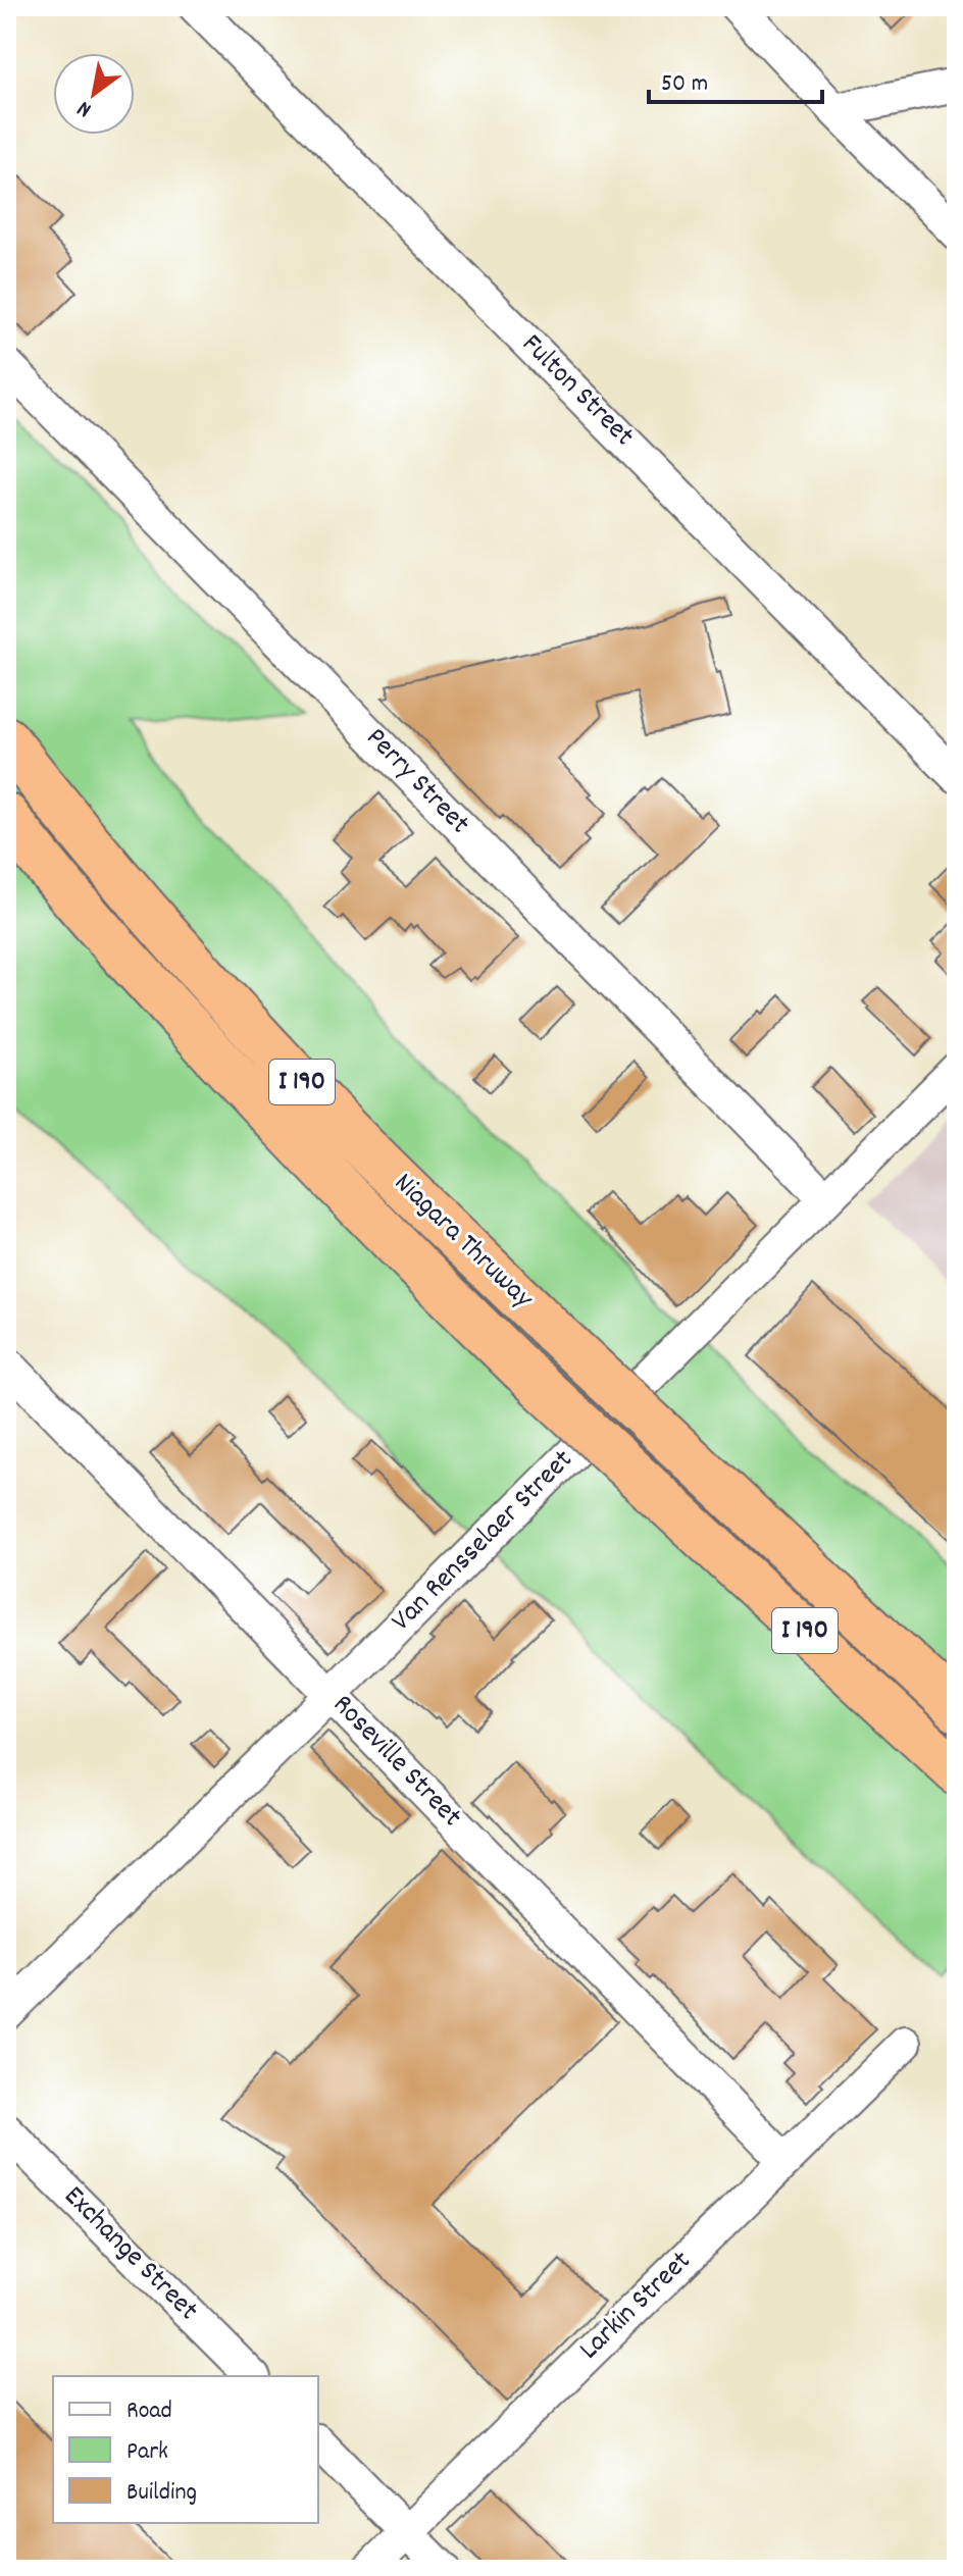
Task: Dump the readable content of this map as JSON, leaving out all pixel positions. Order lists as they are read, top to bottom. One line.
{"streets":{"highway":["I 190","Niagara Thruway"],"street":["Fulton Street","Perry Street","Van Rensselaer Street","Roseville Street","Exchange Street","Larkin Street"]},"crossings":[["Perry Street","Van Rensselaer Street"],["Van Rensselaer Street","Roseville Street"],["Roseville Street","Larkin Street"]],"legend":["Road","Park","Building"],"scale_bar":"50 m","north":"bottom left"}
